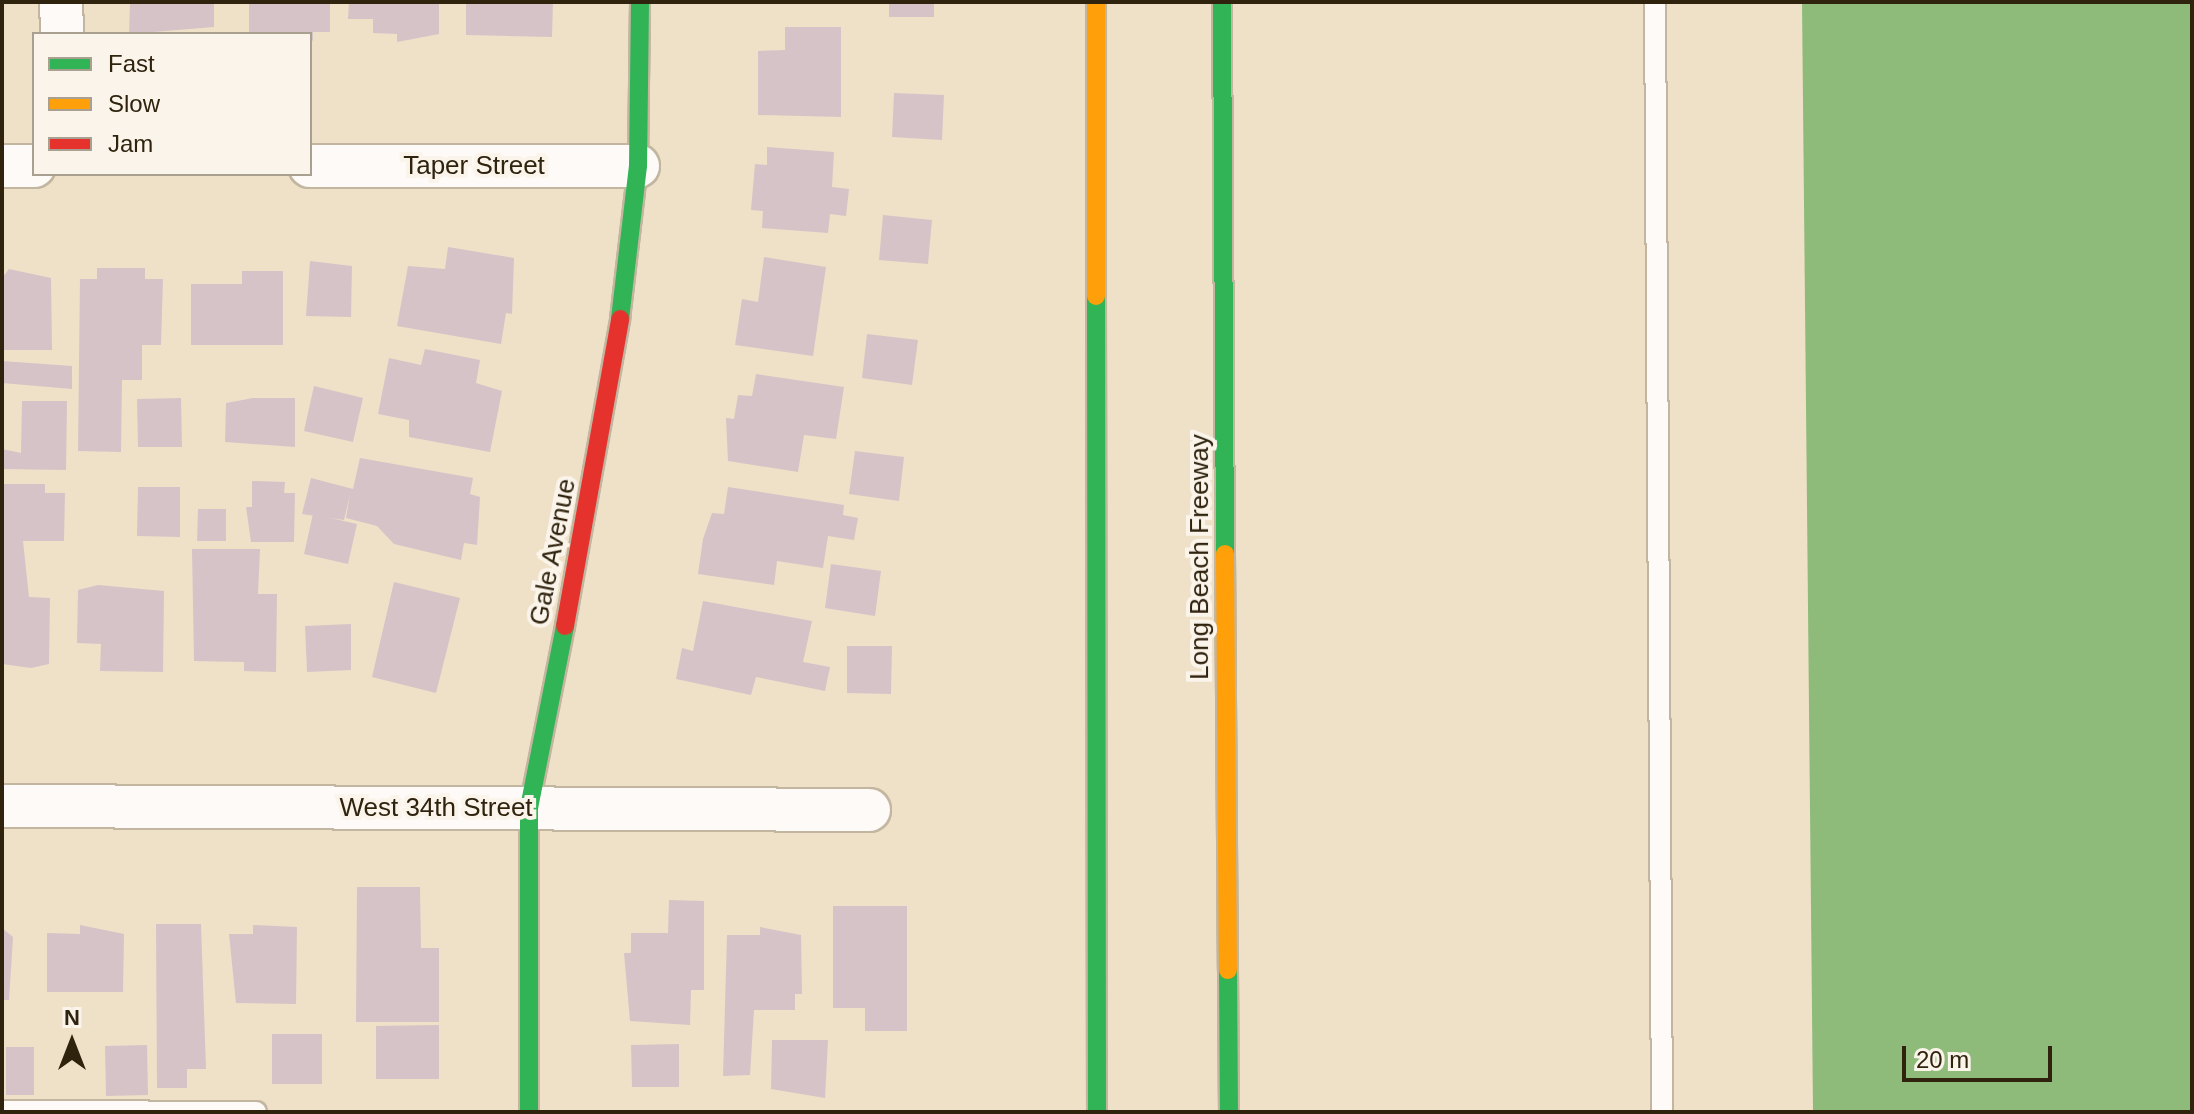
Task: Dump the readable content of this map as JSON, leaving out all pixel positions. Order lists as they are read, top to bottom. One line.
{"streets":{"main road":["Gale Avenue","Long Beach Freeway"],"street":["Taper Street","West 34th Street"]},"crossings":[["Taper Street","Gale Avenue"],["Gale Avenue","West 34th Street"]],"legend":["Fast","Slow","Jam"],"scale_bar":"20 m","north":"top"}
